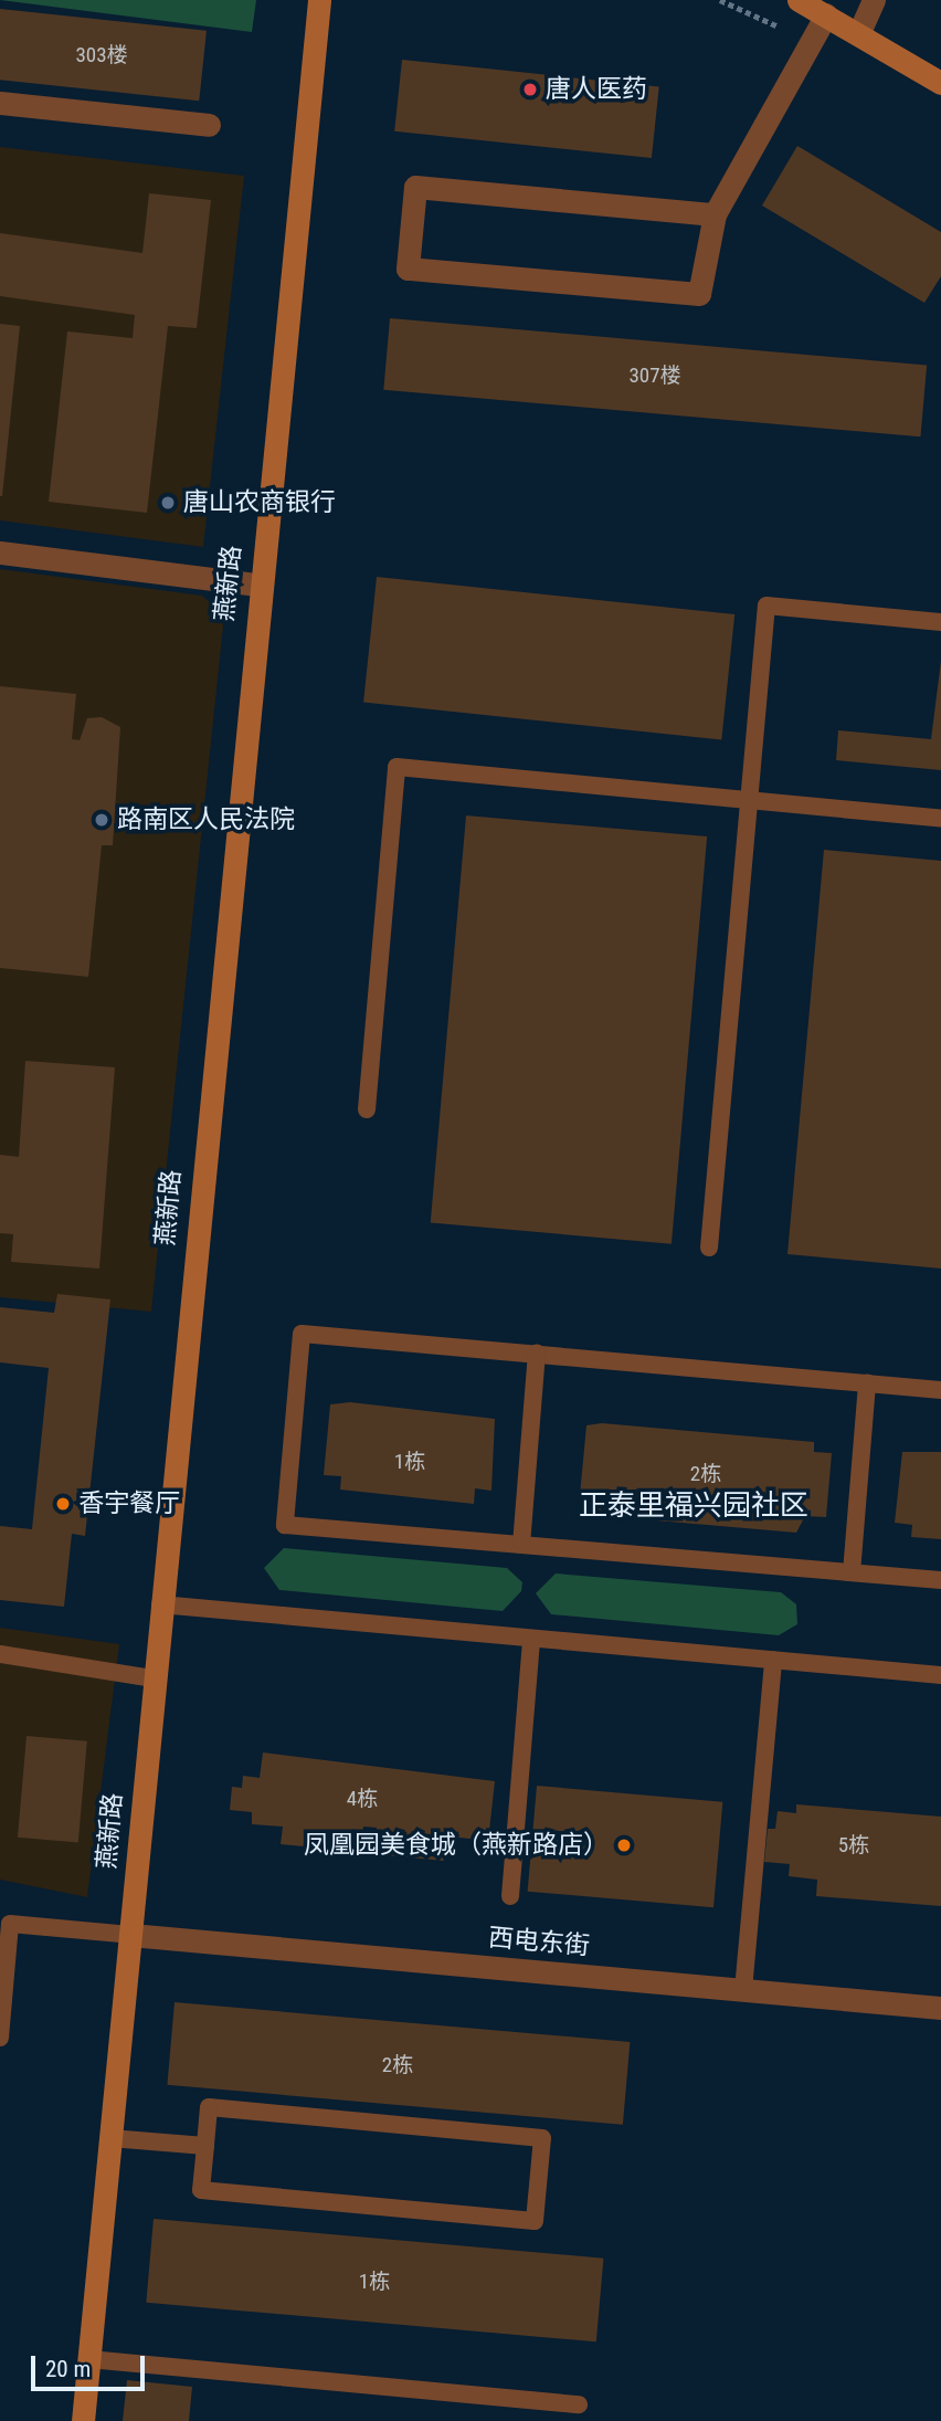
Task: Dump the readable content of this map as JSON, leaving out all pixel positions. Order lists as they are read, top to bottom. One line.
{"streets":{"street":["燕新路","西电东街"]},"crossings":[["燕新路","西电东街"]],"districts":["正泰里福兴园社区"],"places":["唐人医药","唐山农商银行","路南区人民法院","香宇餐厅","凤凰园美食城（燕新路店）"],"house_numbers":["303楼","307楼","1栋","2栋","4栋","5栋","2栋","1栋"],"scale_bar":"20 m"}
